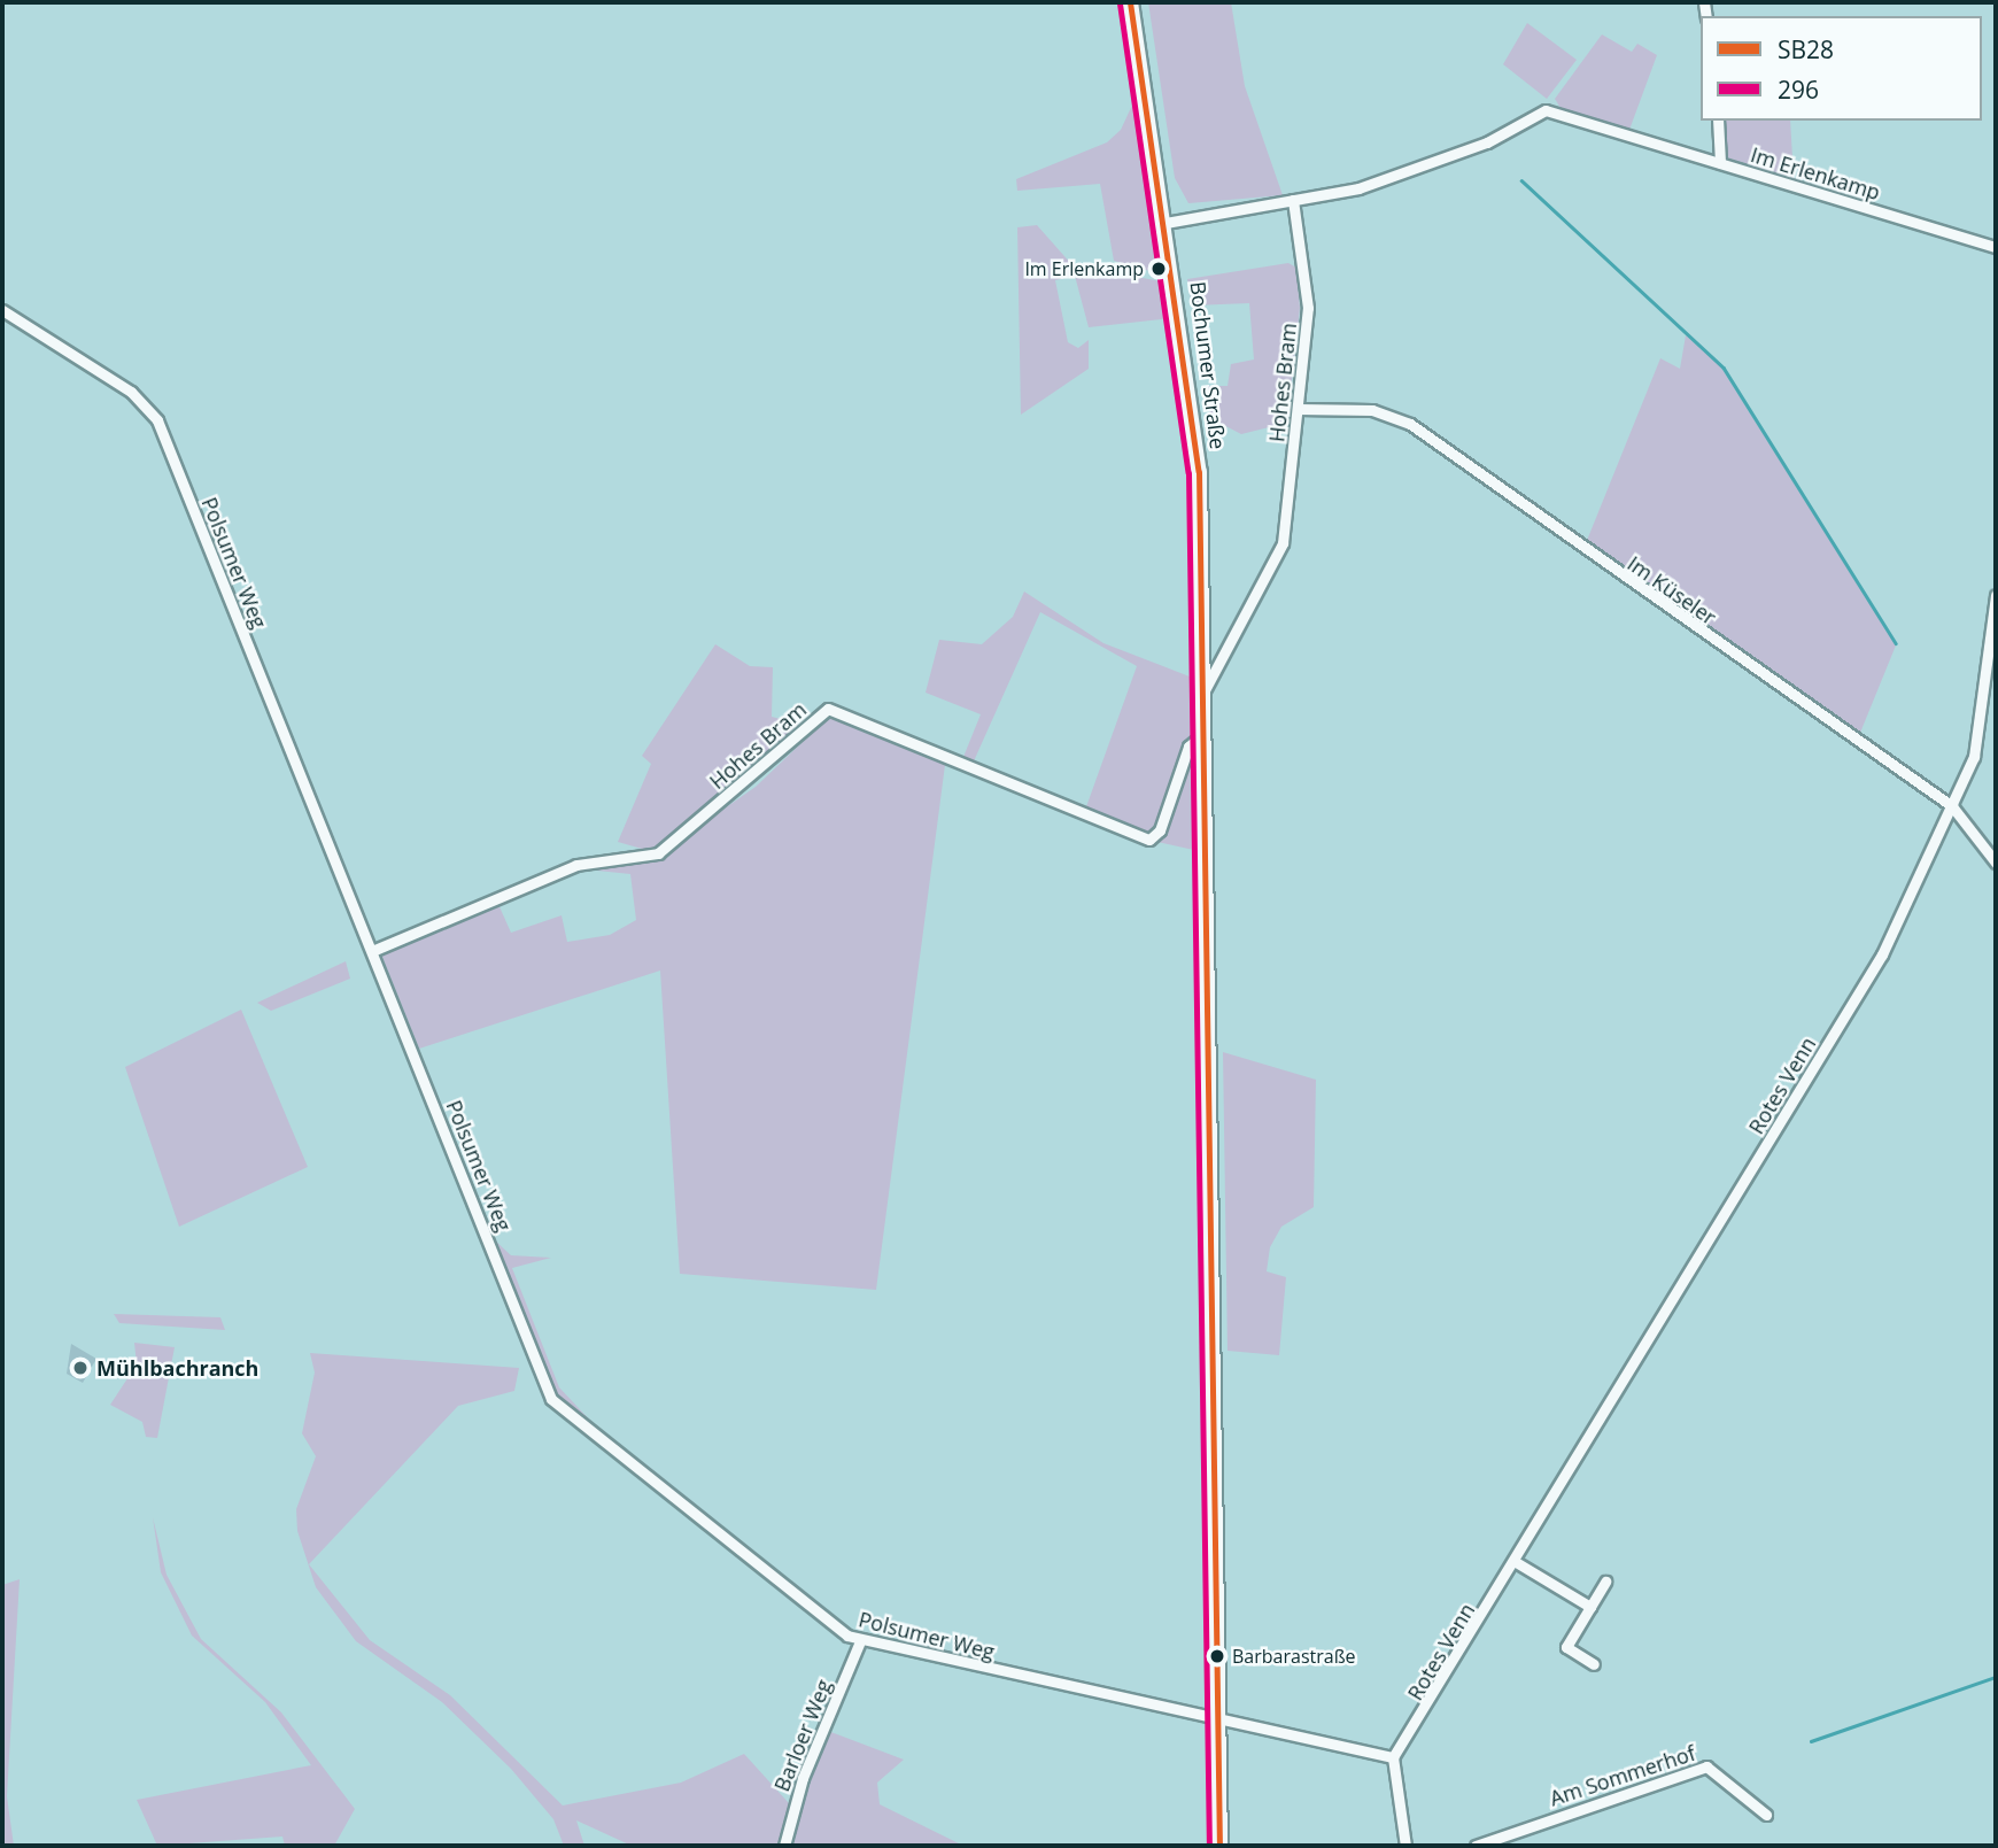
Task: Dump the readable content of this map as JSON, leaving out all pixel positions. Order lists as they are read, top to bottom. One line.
{"streets":{"main road":["Bochumer Straße"],"street":["Im Erlenkamp","Hohes Bram","Polsumer Weg","Im Küseler","Rotes Venn","Barloer Weg","Am Sommerhof"]},"crossings":[["Im Erlenkamp","Bochumer Straße"],["Im Erlenkamp","Hohes Bram"],["Bochumer Straße","Hohes Bram"],["Bochumer Straße","Polsumer Weg"],["Hohes Bram","Polsumer Weg"],["Hohes Bram","Im Küseler"],["Polsumer Weg","Barloer Weg"],["Im Küseler","Rotes Venn"]],"places":["Im Erlenkamp","Mühlbachranch","Barbarastraße"],"lines":["transit line SB28","transit line 296"],"legend":["SB28","296"]}
